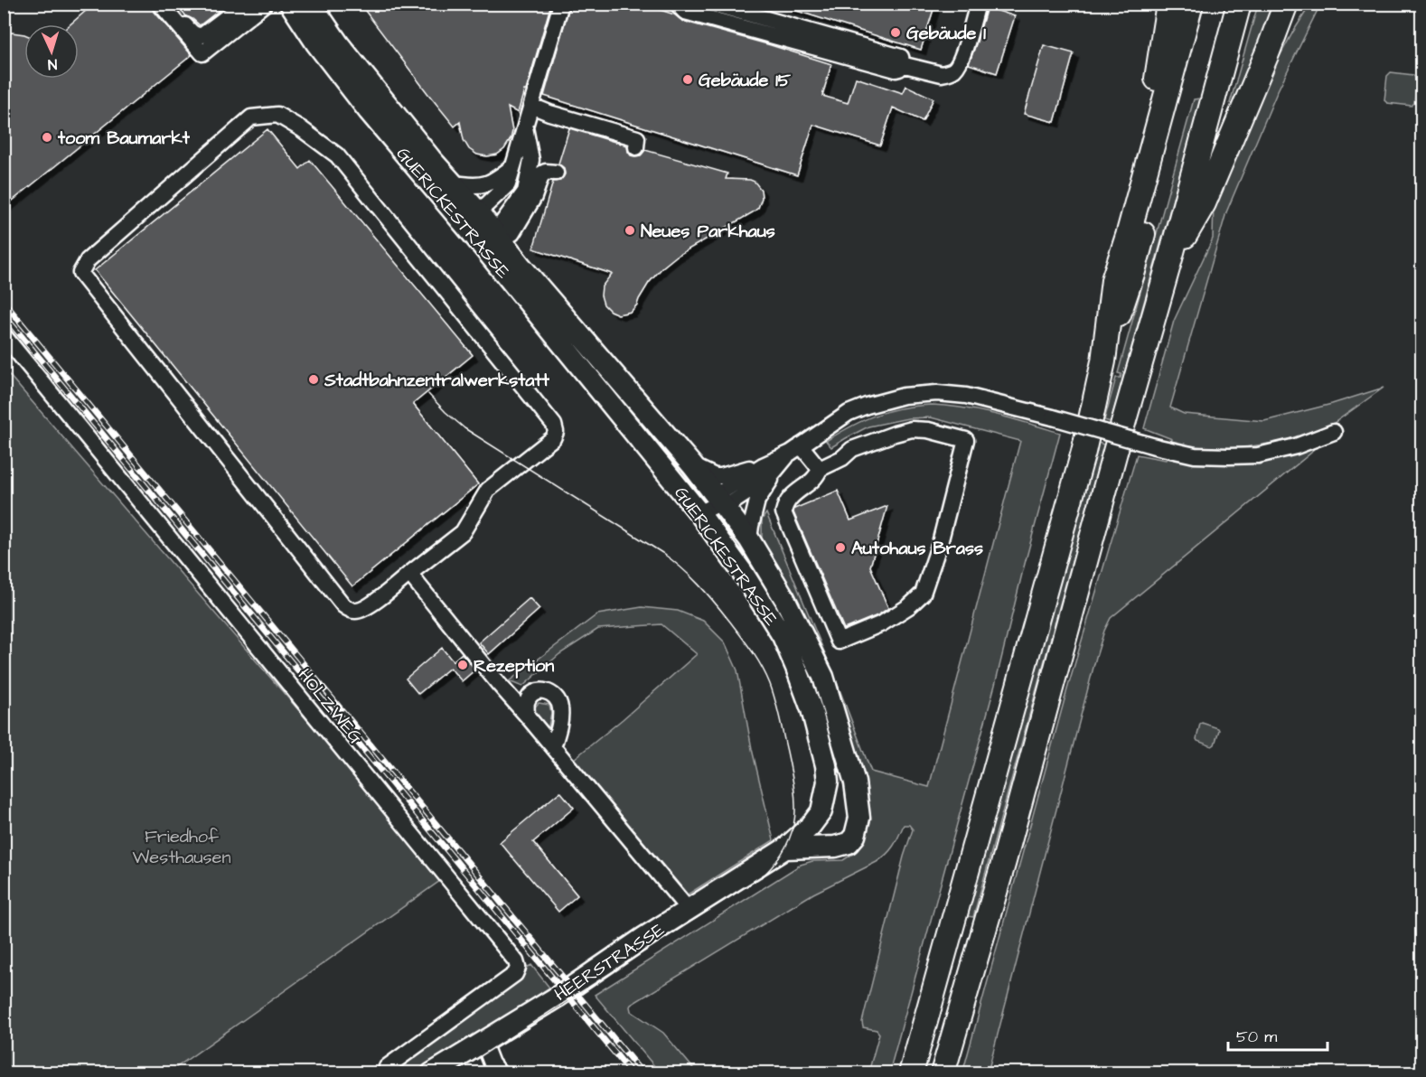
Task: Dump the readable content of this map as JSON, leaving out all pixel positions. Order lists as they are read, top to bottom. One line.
{"streets":{"main road":["GUERICKESTRASSE","HEERSTRASSE"],"lane":["HOLZWEG"]},"crossings":[["GUERICKESTRASSE","HEERSTRASSE"]],"parks":["Friedhof Westhausen"],"places":["Gebäude 1","Gebäude 15","toom Baumarkt","Neues Parkhaus","Stadtbahnzentralwerkstatt","Autohaus Brass","Rezeption"],"scale_bar":"50 m","north":"bottom"}
